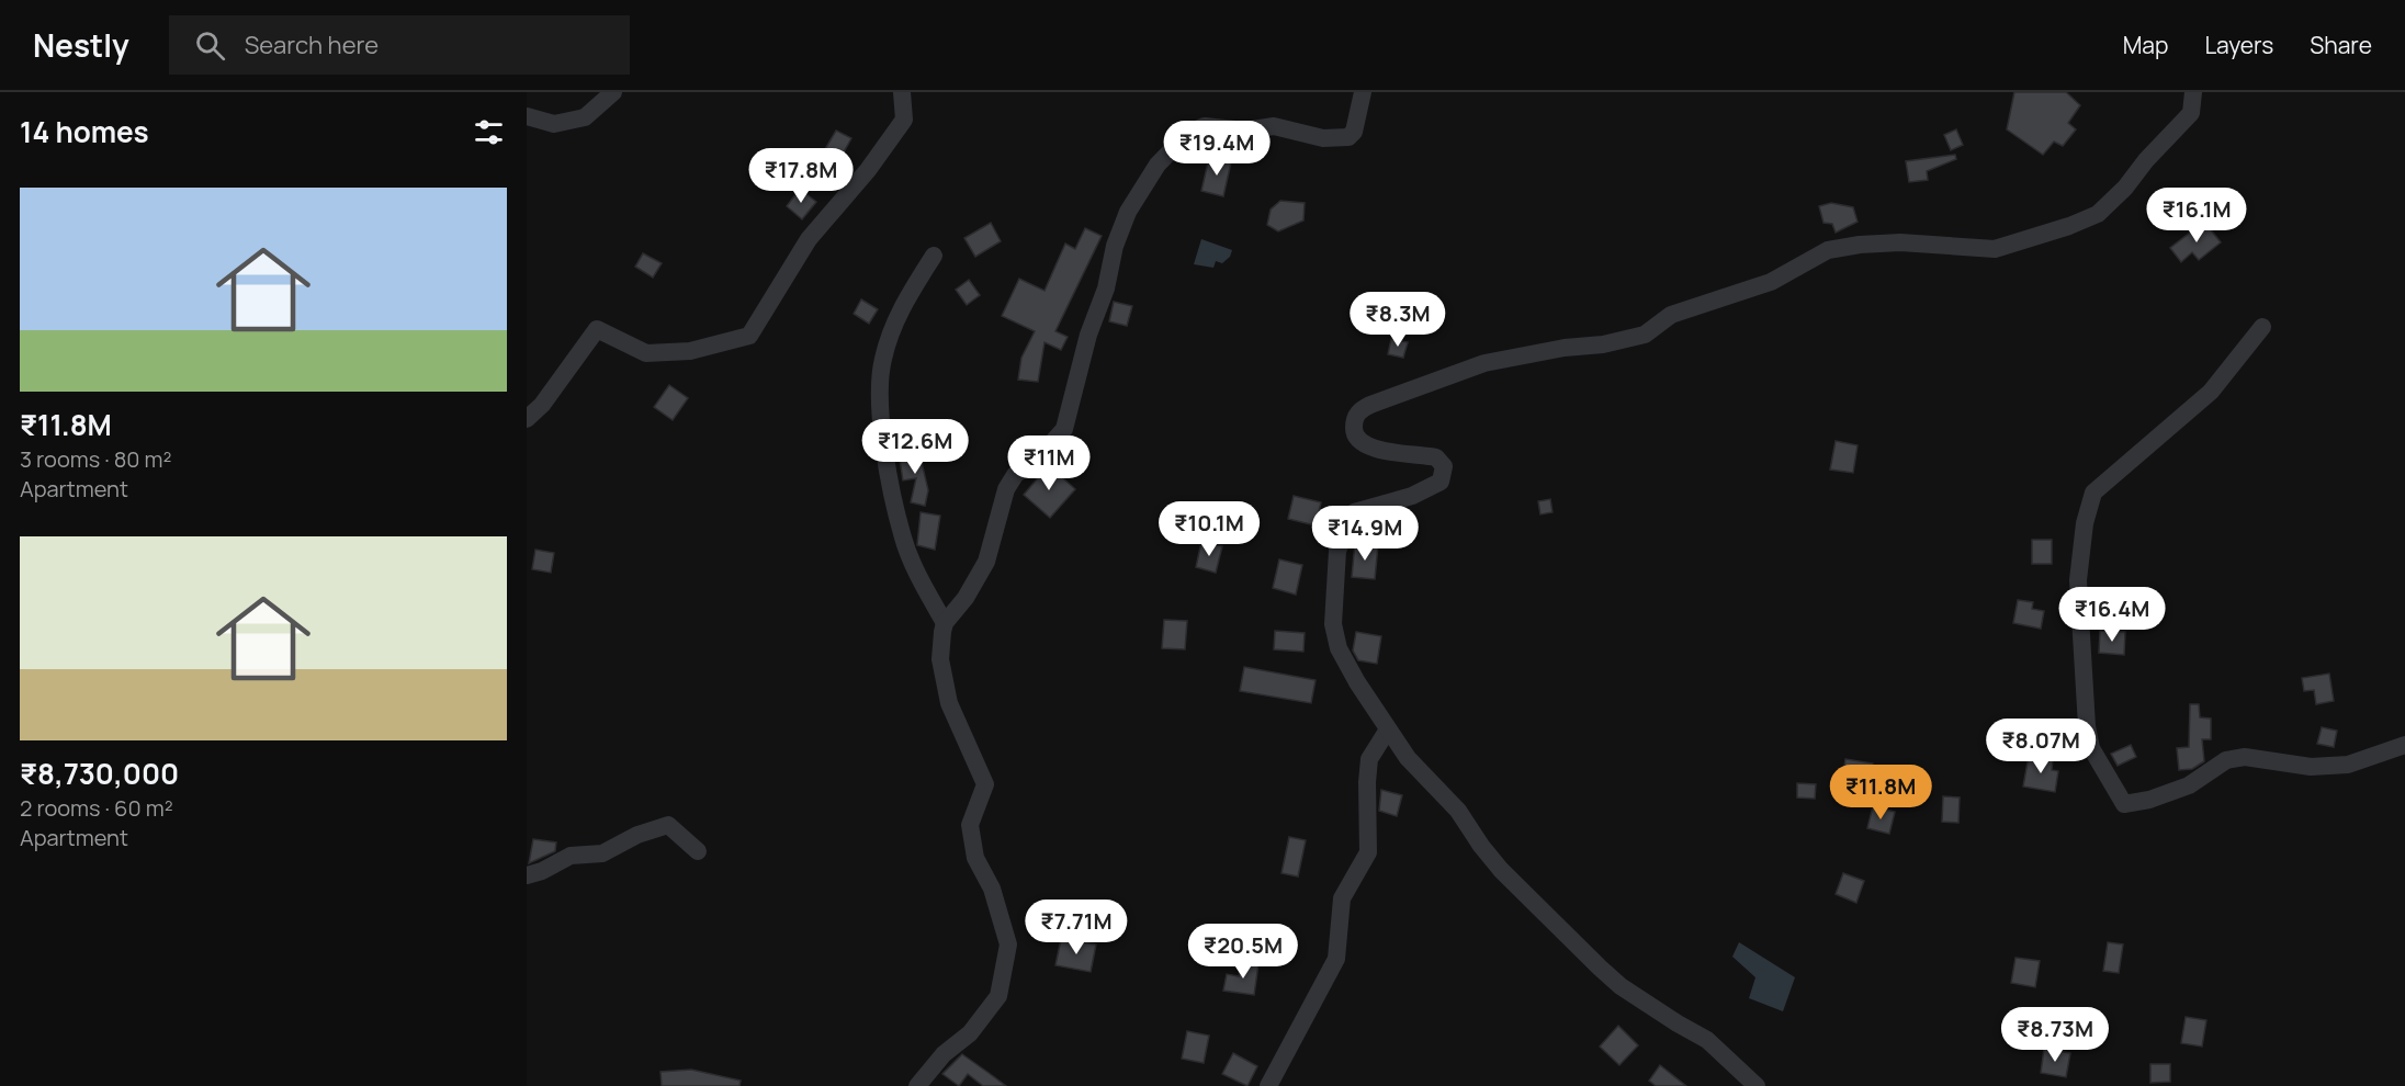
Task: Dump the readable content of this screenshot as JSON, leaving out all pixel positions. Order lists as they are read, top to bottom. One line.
{"page":{"header":"Nestly","search":"Search here","nav":["Map","Layers","Share"],"heading":"14 homes","price":["₹19.4M","₹17.8M","₹16.1M","₹8.3M","₹12.6M","₹11M","₹10.1M","₹14.9M","₹16.4M","₹8.07M","₹11.8M","₹7.71M","₹20.5M","₹8.73M"],"list":[{"name":"₹11.8M","note":"3 rooms · 80 m² · Apartment"},{"name":"₹8,730,000","note":"2 rooms · 60 m² · Apartment"}]}}
